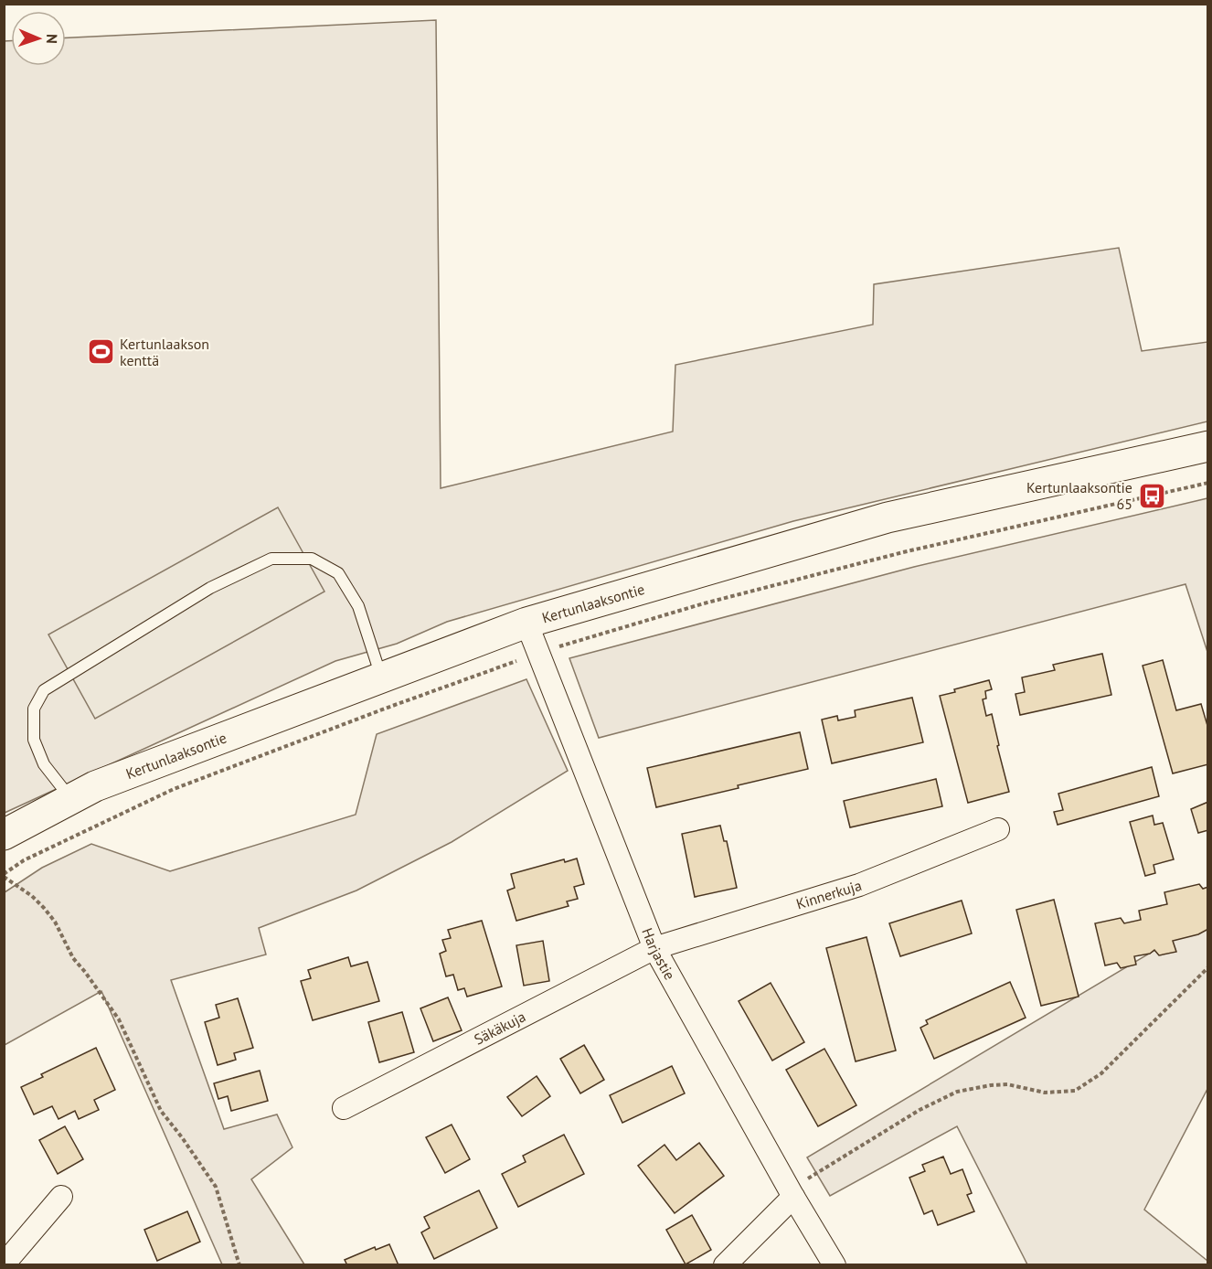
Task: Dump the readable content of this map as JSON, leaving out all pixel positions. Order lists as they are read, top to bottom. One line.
{"streets":{"street":["Kertunlaaksontie","Kinnerkuja","Harjastie","Säkäkuja"]},"crossings":[["Kertunlaaksontie","Harjastie"],["Kinnerkuja","Harjastie"],["Kinnerkuja","Säkäkuja"],["Harjastie","Säkäkuja"]],"places":{"sports":["Kertunlaakson kenttä"],"bus stop":["Kertunlaaksontie 65"]},"north":"right"}
